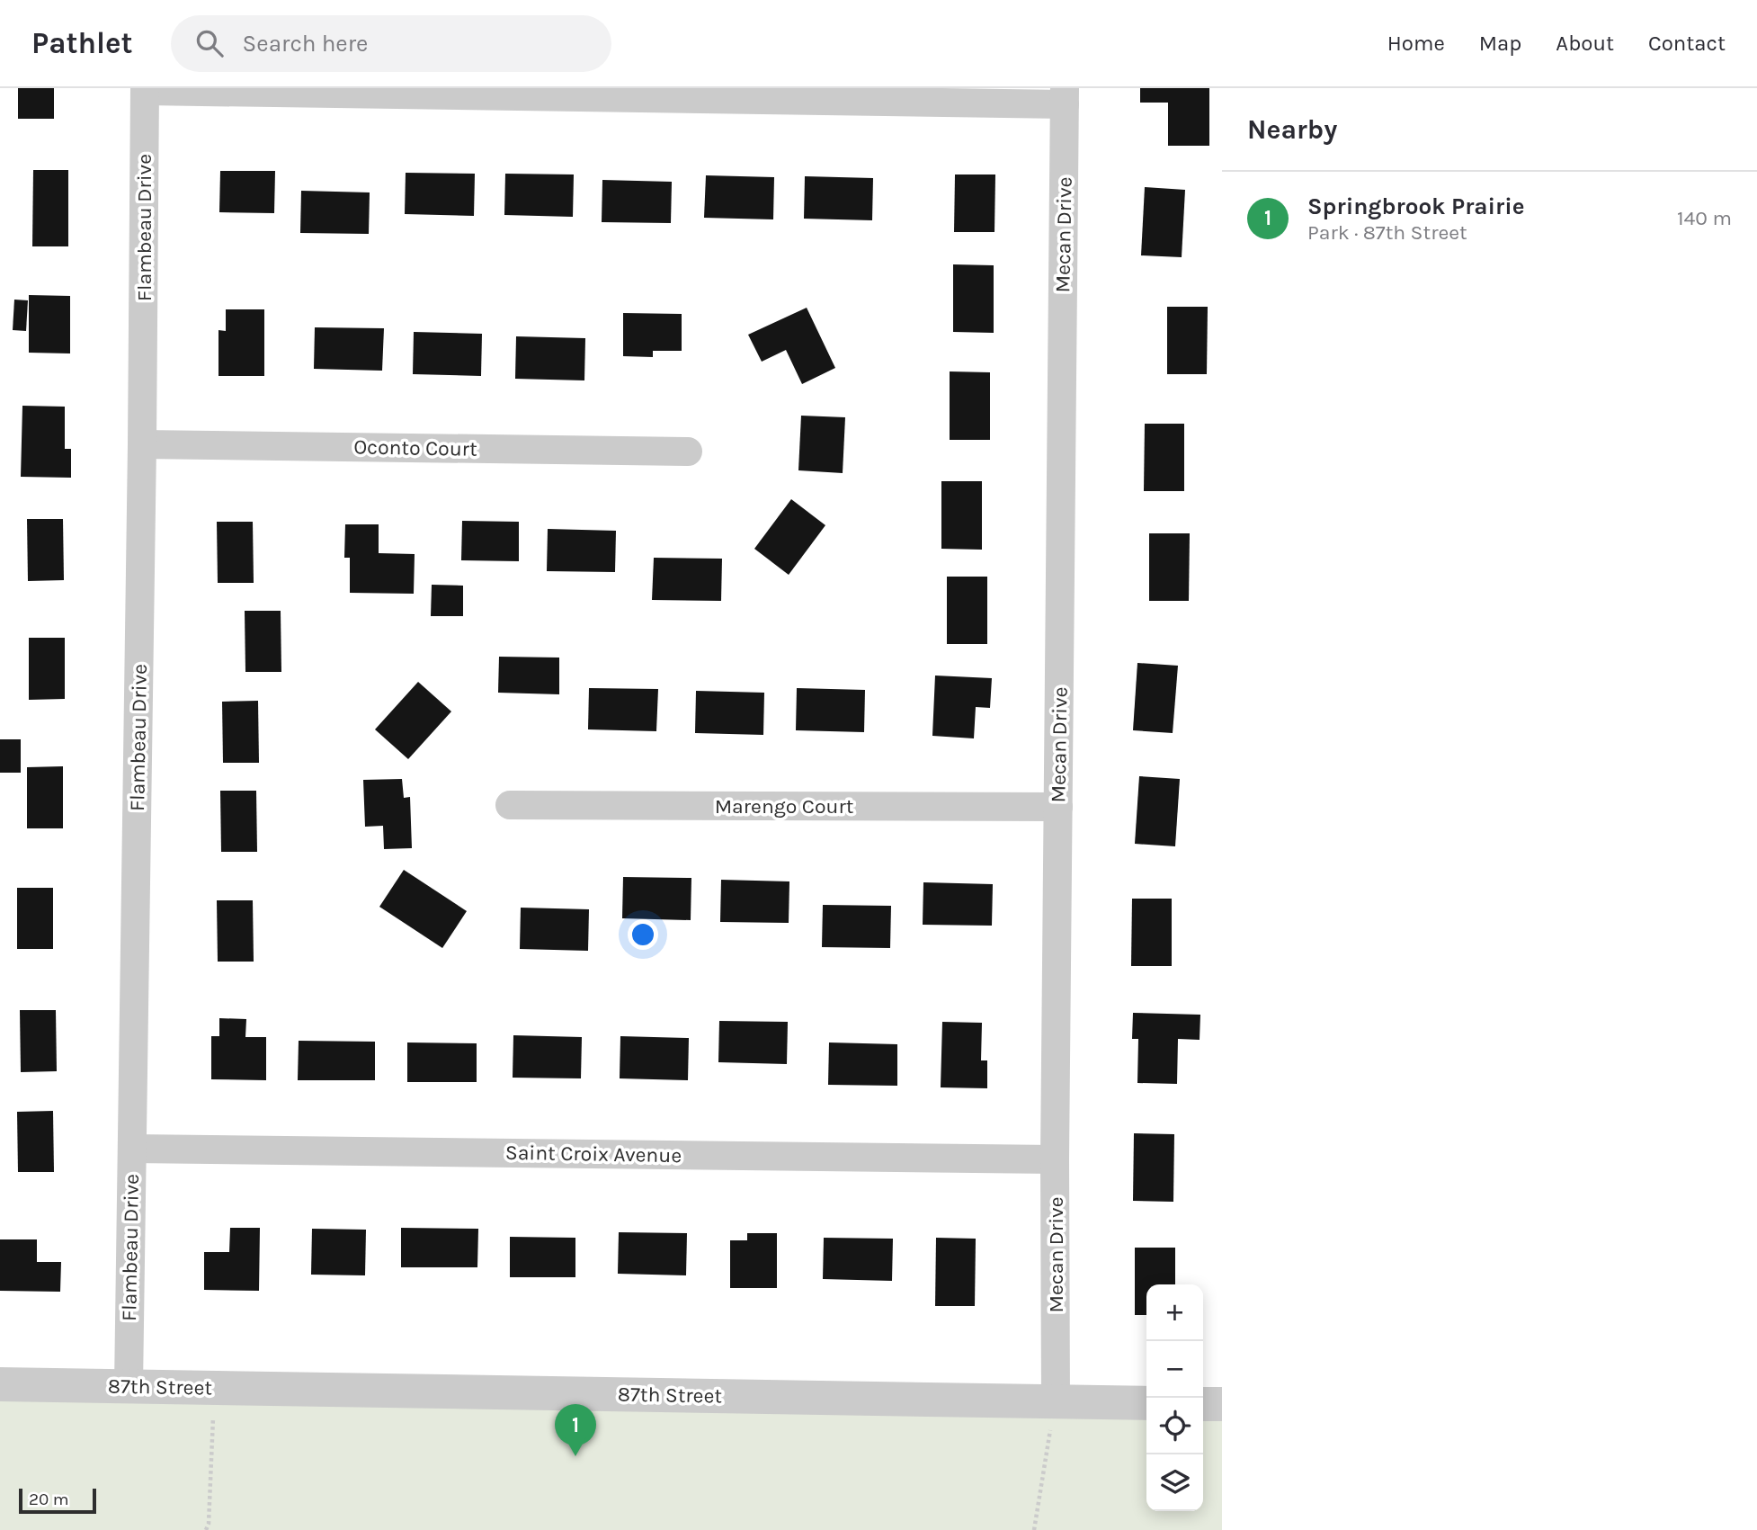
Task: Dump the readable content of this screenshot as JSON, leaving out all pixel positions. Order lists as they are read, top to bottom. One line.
{"streets":{"street":["Flambeau Drive","Mecan Drive","Oconto Court","Marengo Court","Saint Croix Avenue","87th Street"]},"crossings":[["Flambeau Drive","Oconto Court"],["Flambeau Drive","Saint Croix Avenue"],["Flambeau Drive","87th Street"],["Mecan Drive","Marengo Court"],["Mecan Drive","Saint Croix Avenue"],["Mecan Drive","87th Street"]],"scale_bar":"20 m","page":{"header":"Pathlet","search":"Search here","nav":["Home","Map","About","Contact"],"heading":"Nearby","list":[{"mark":"1","name":"Springbrook Prairie","note":"Park · 87th Street","value":"140 m"}],"map_buttons":["+","−"],"pins":"1","scale":"20 m"}}
